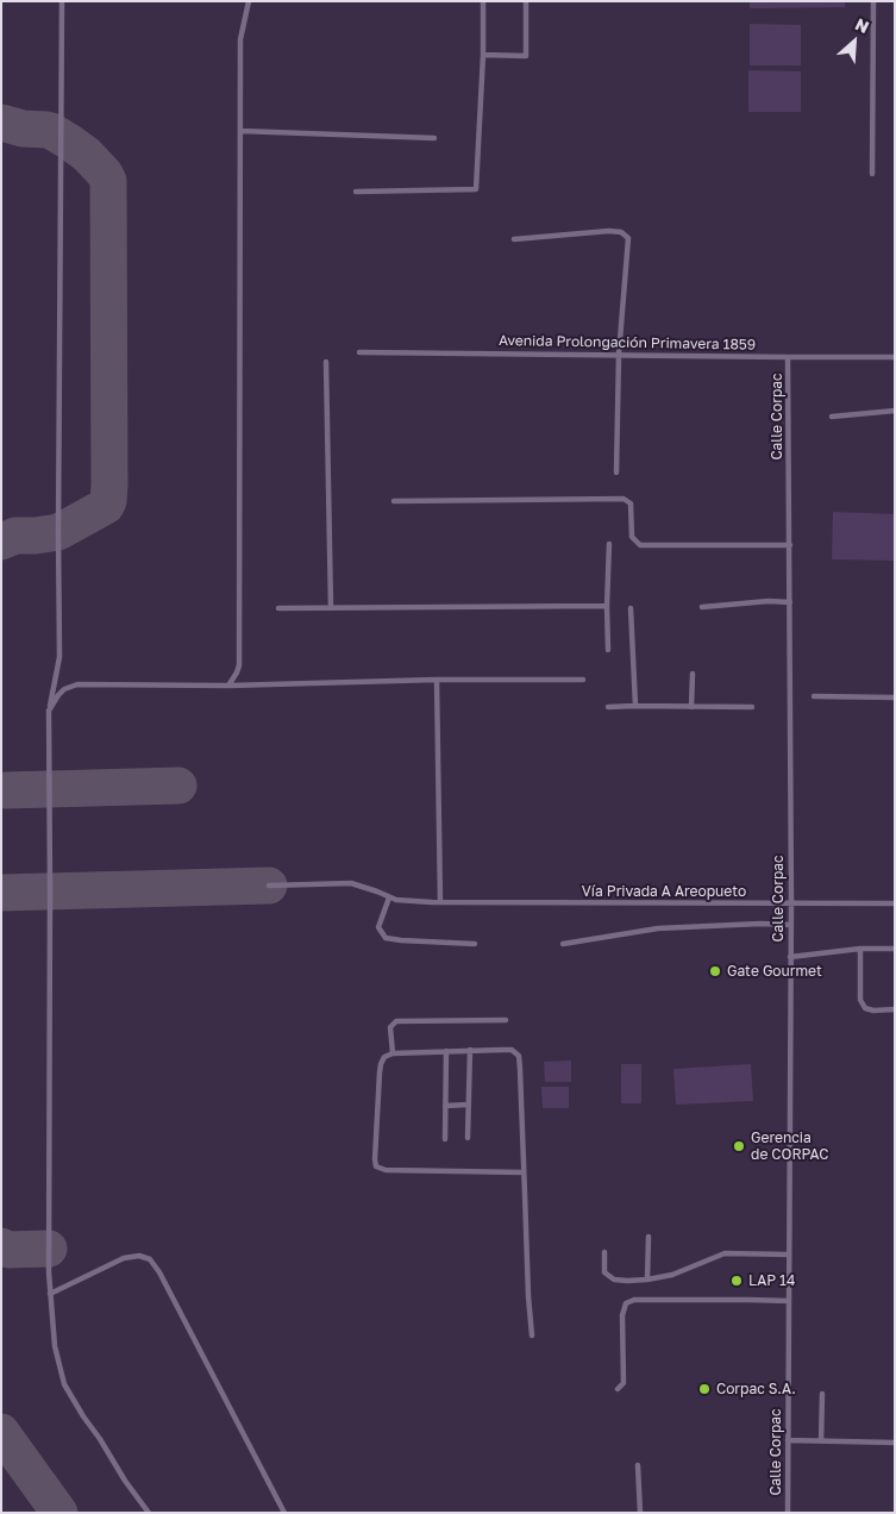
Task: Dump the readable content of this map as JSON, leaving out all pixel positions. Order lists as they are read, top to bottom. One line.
{"streets":{"lane":["Avenida Prolongación Primavera 1859","Calle Corpac","Vía Privada A Areopueto"]},"crossings":[["Avenida Prolongación Primavera 1859","Calle Corpac"],["Calle Corpac","Vía Privada A Areopueto"]],"places":["Gate Gourmet","Gerencia de CORPAC","LAP 14","Corpac S.A."],"north":"top right"}
